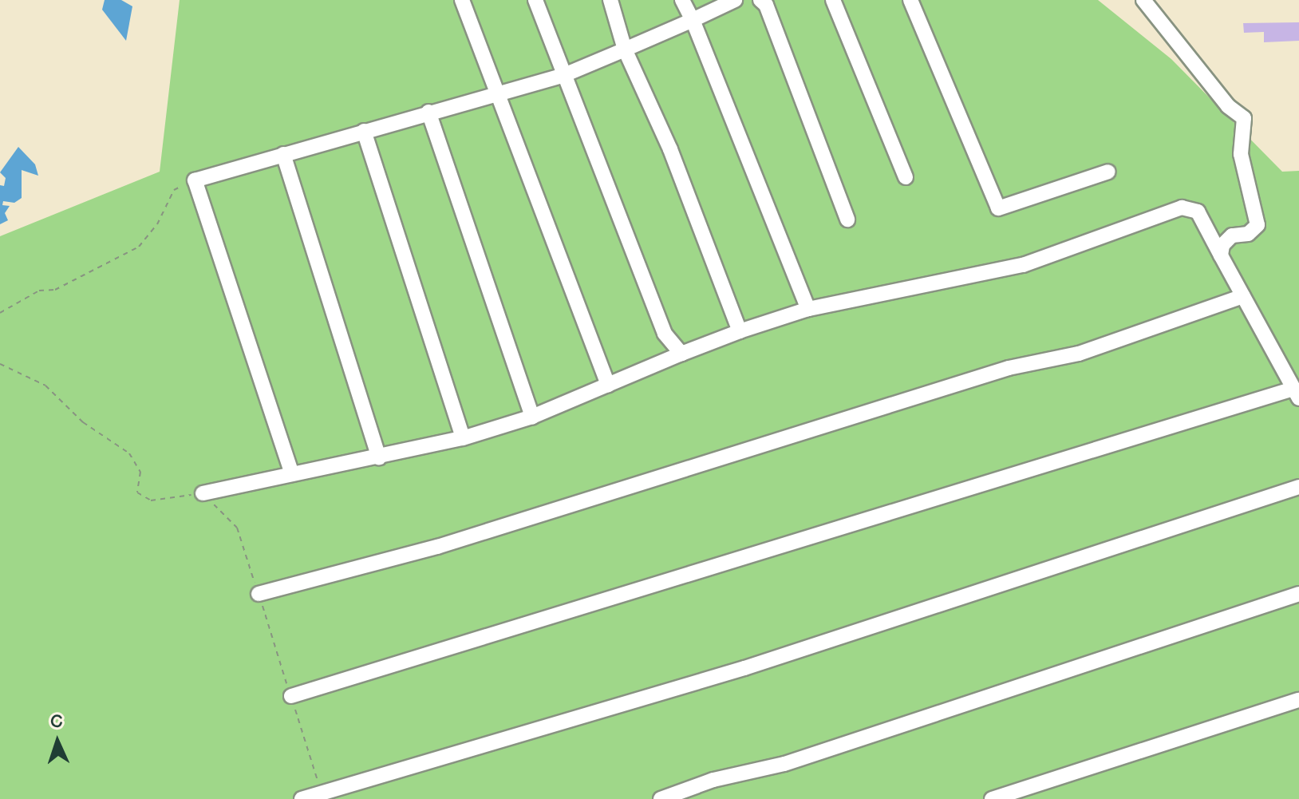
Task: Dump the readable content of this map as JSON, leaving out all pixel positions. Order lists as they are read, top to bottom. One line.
{"north":"top"}
